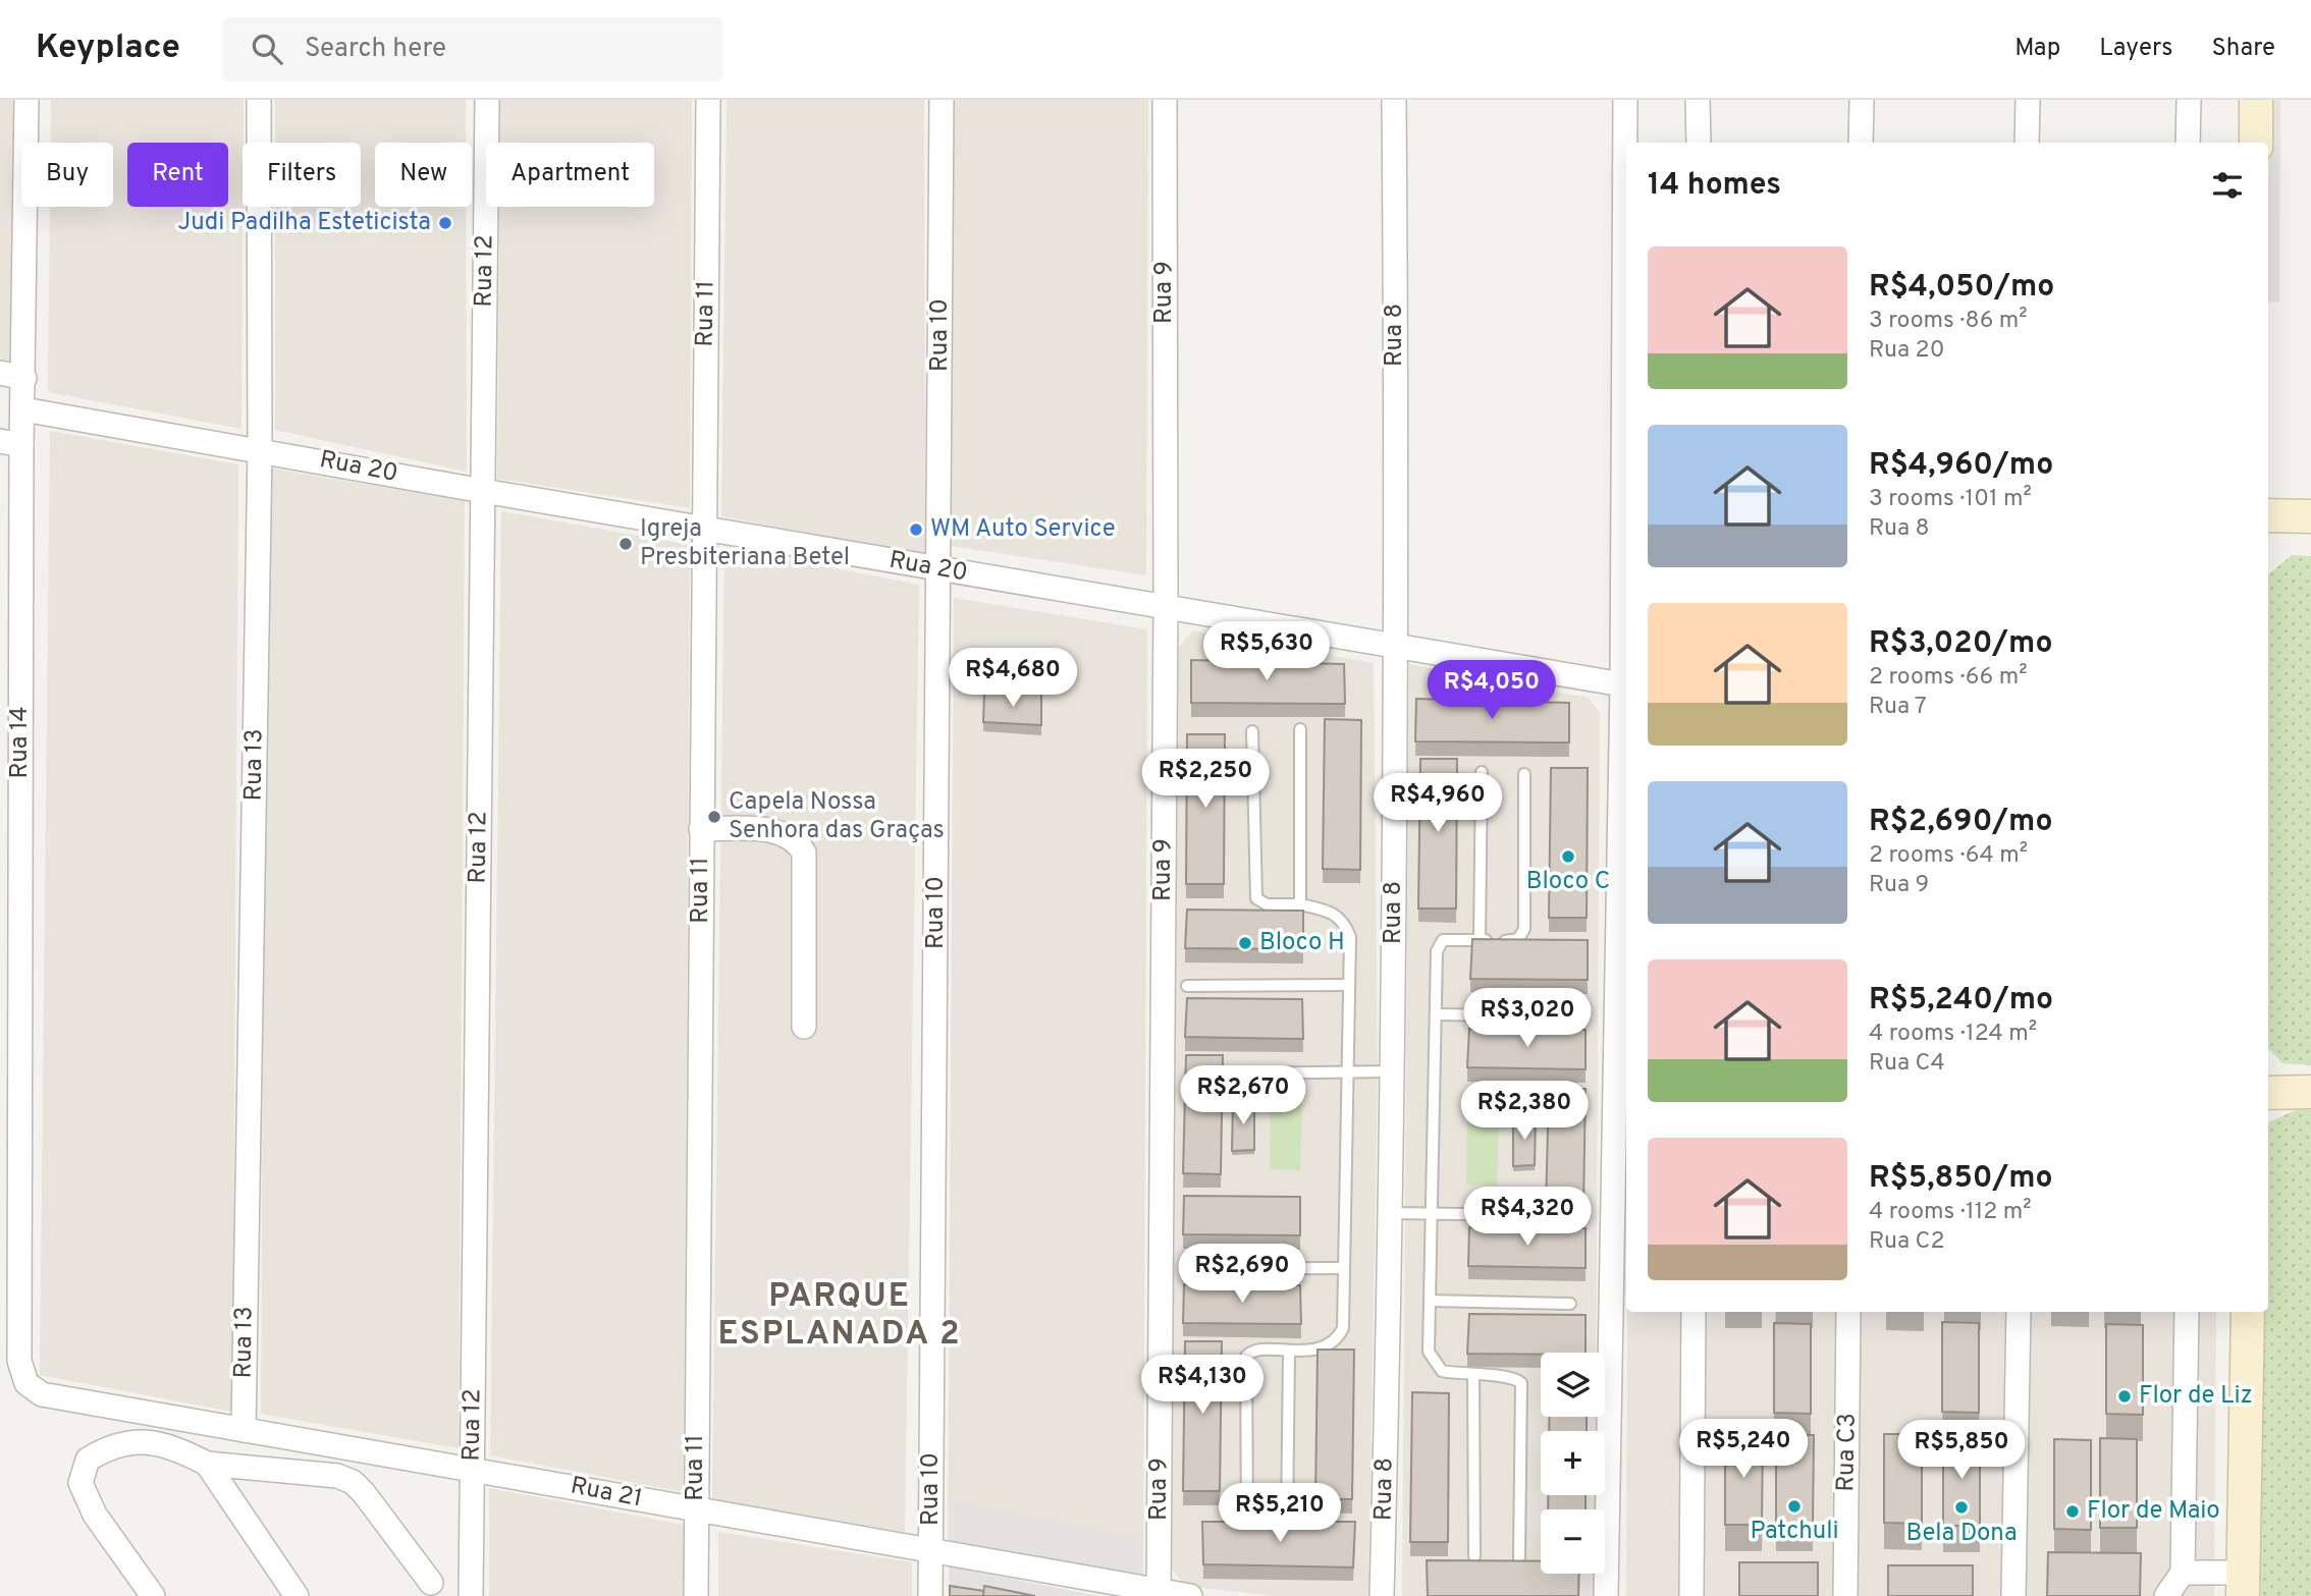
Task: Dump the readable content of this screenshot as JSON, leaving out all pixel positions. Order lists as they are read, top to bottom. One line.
{"streets":{"street":["Rua 12","Rua 9","Rua 11","Rua 10","Rua 8","Rua 20","Rua 14","Rua 13","Rua C3","Rua 21"]},"crossings":[["Rua 12","Rua 20"],["Rua 12","Rua 21"],["Rua 9","Rua 20"],["Rua 9","Rua 21"],["Rua 11","Rua 20"],["Rua 11","Rua 21"],["Rua 10","Rua 20"],["Rua 10","Rua 21"],["Rua 8","Rua 20"],["Rua 20","Rua 14"],["Rua 20","Rua 13"],["Rua 14","Rua 21"],["Rua 13","Rua 21"]],"districts":["PARQUE ESPLANADA 2"],"places":["Judi Padilha Esteticista","WM Auto Service","Igreja Presbiteriana Betel","Capela Nossa Senhora das Graças","Bloco C","Bloco H","Flor de Liz","Patchuli","Bela Dona","Flor de Maio"],"page":{"header":"Keyplace","search":"Search here","nav":["Map","Layers","Share"],"chip":["Buy","Rent","Filters","New","Apartment"],"heading":"14 homes","list":[{"name":"R$4,050/mo","note":"3 rooms · 86 m² · Rua 20"},{"name":"R$4,960/mo","note":"3 rooms · 101 m² · Rua 8"},{"name":"R$3,020/mo","note":"2 rooms · 66 m² · Rua 7"},{"name":"R$2,690/mo","note":"2 rooms · 64 m² · Rua 9"},{"name":"R$5,240/mo","note":"4 rooms · 124 m² · Rua C4"},{"name":"R$5,850/mo","note":"4 rooms · 112 m² · Rua C2"}],"price":["R$5,630","R$4,680","R$4,050","R$2,250","R$4,960","R$3,020","R$2,670","R$2,380","R$4,320","R$2,690","R$4,130","R$5,240","R$5,850","R$5,210"],"map_buttons":["+","−"]}}
